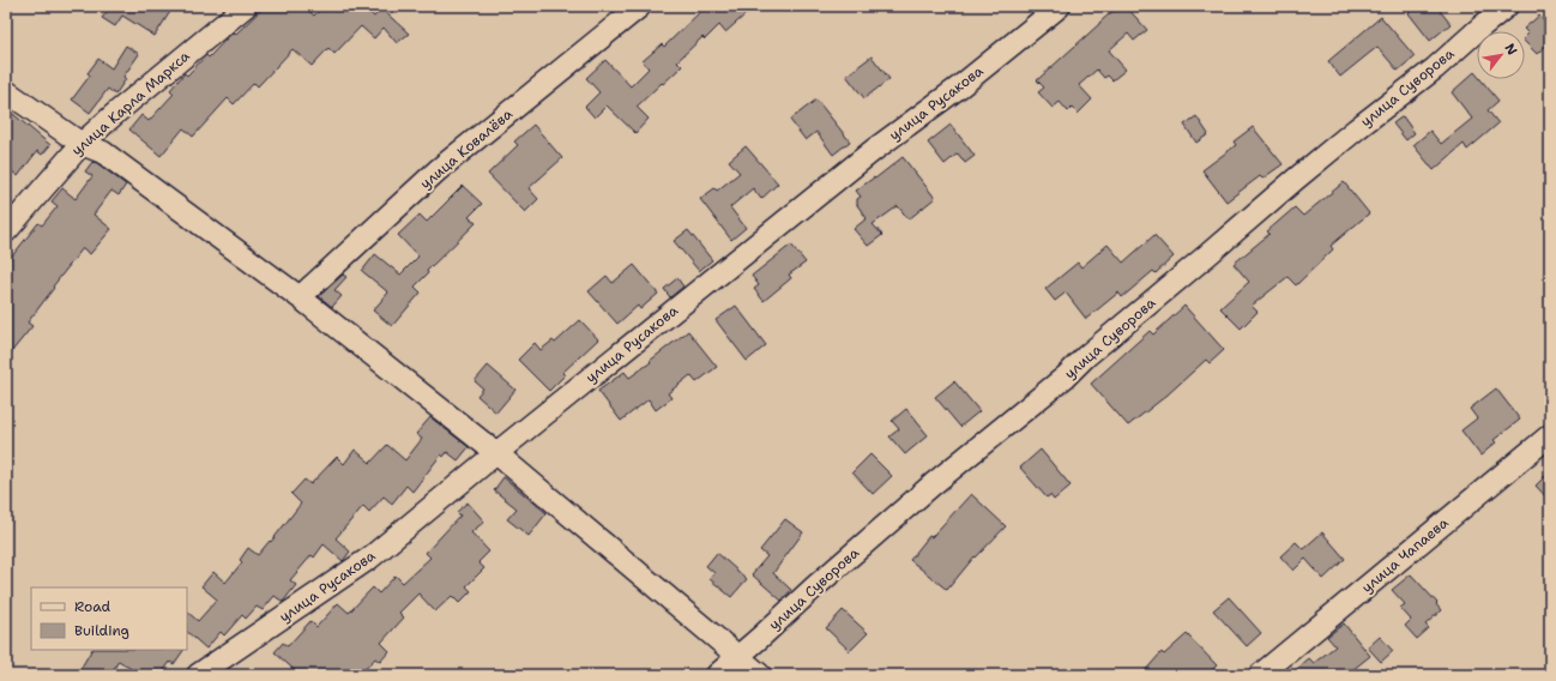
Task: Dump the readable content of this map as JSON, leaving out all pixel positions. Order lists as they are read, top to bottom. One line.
{"streets":{"street":["улица Суворова","улица Карла Маркса","улица Русакова","улица Ковалёва","улица Чапаева"]},"legend":["Road","Building"],"north":"top right"}
